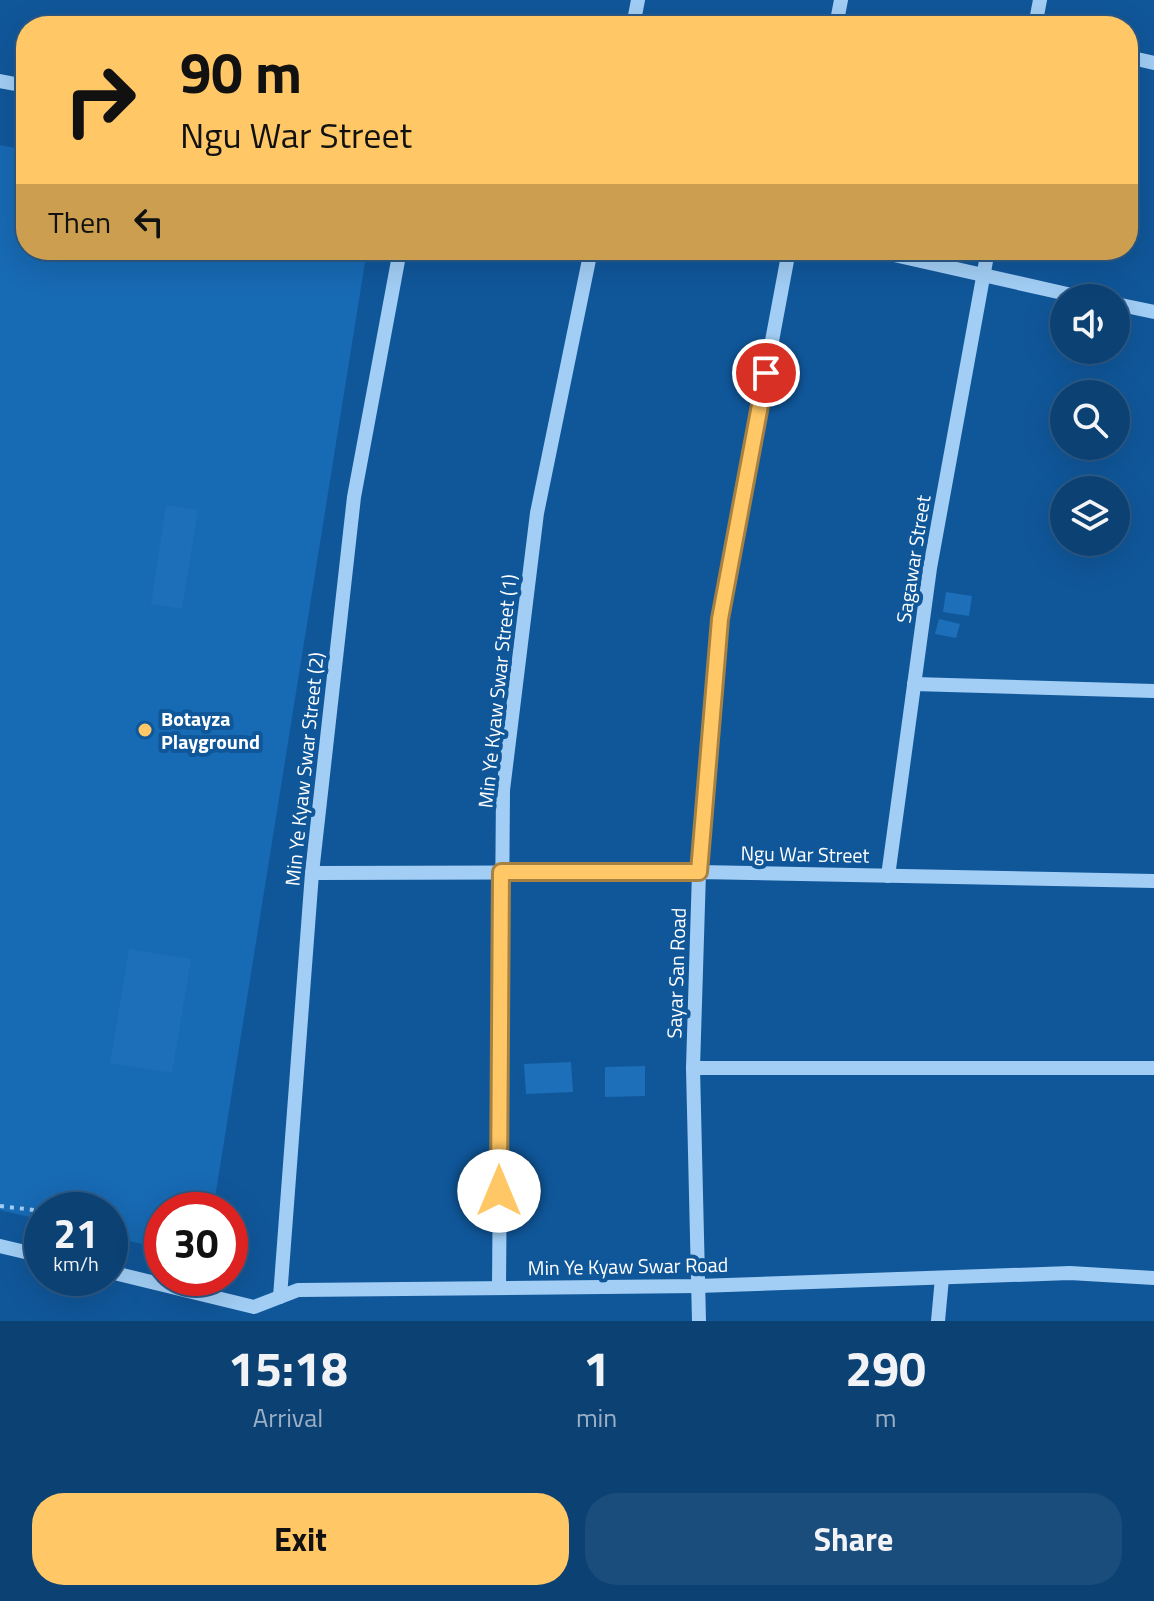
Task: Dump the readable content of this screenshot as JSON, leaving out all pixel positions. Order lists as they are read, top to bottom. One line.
{"streets":{"street":["Sagawar Street","Min Ye Kyaw Swar Street (1)","Min Ye Kyaw Swar Street (2)","Ngu War Street","Sayar San Road","Min Ye Kyaw Swar Road"]},"crossings":[["Sagawar Street","Ngu War Street"],["Min Ye Kyaw Swar Street (1)","Ngu War Street"],["Min Ye Kyaw Swar Street (1)","Min Ye Kyaw Swar Road"],["Min Ye Kyaw Swar Street (2)","Ngu War Street"],["Min Ye Kyaw Swar Street (2)","Min Ye Kyaw Swar Road"],["Ngu War Street","Sayar San Road"],["Sayar San Road","Min Ye Kyaw Swar Road"]],"places":["Botayza Playground"],"page":{"turn":["90 m","Ngu War Street"],"then":"Then","speed":"21 km/h","limit":"30","eta":["15:18","Arrival","1","min","290","m"],"buttons":["Exit","Share"]}}
